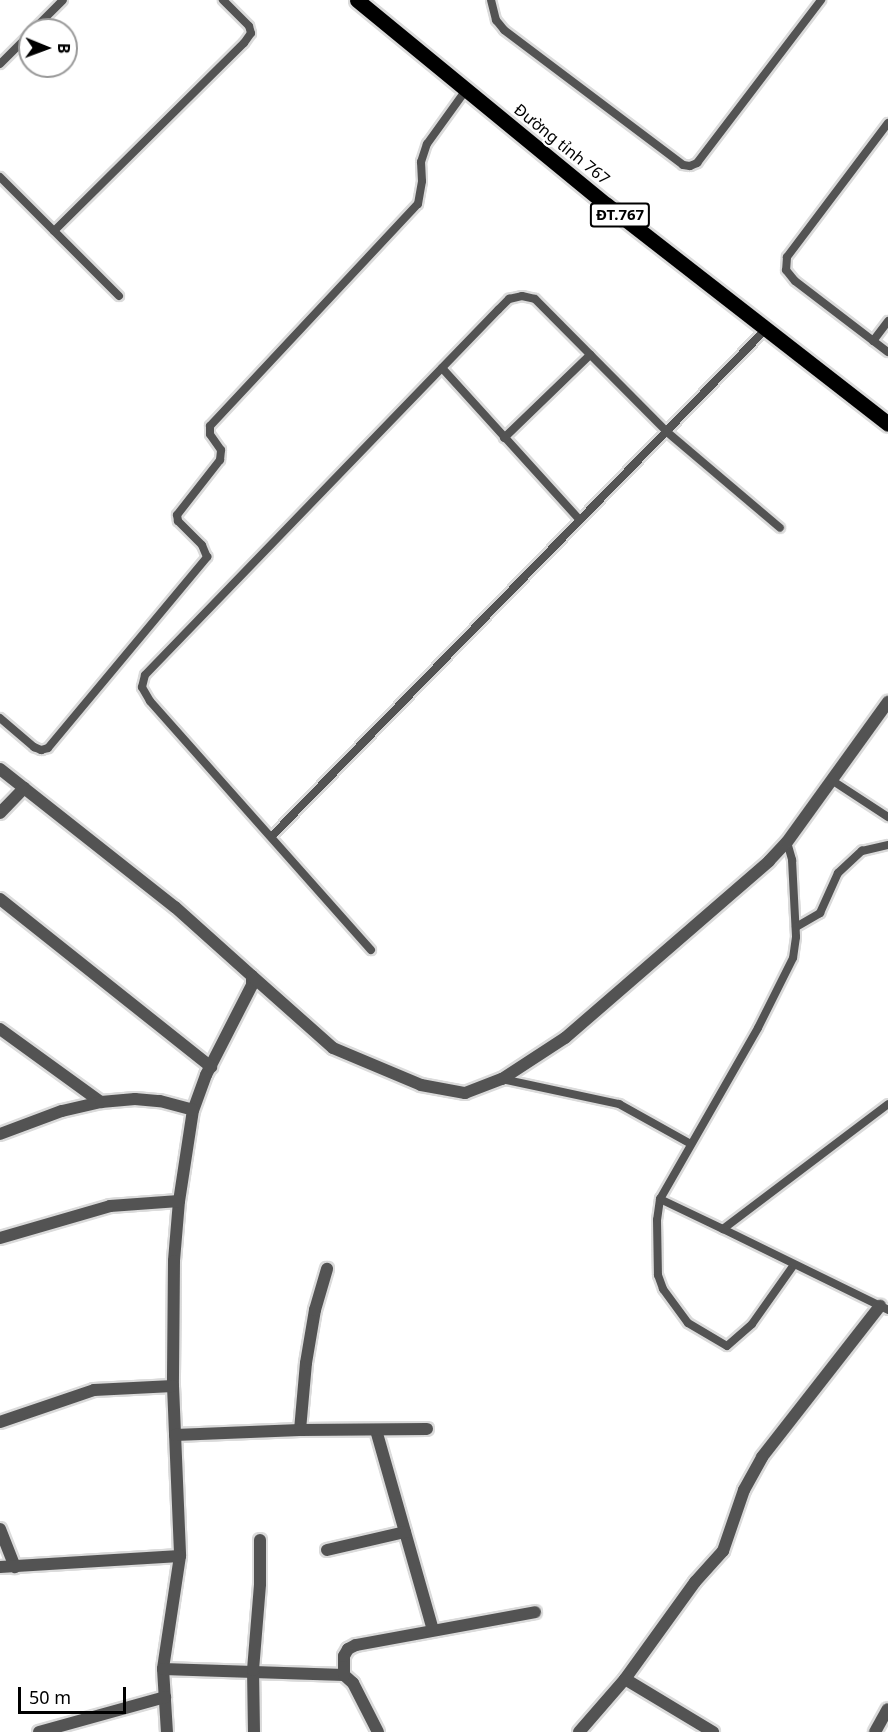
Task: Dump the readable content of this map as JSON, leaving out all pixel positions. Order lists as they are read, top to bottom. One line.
{"streets":{"main road":["Đường tỉnh 767","ĐT.767"]},"scale_bar":"50 m","north":"right"}
